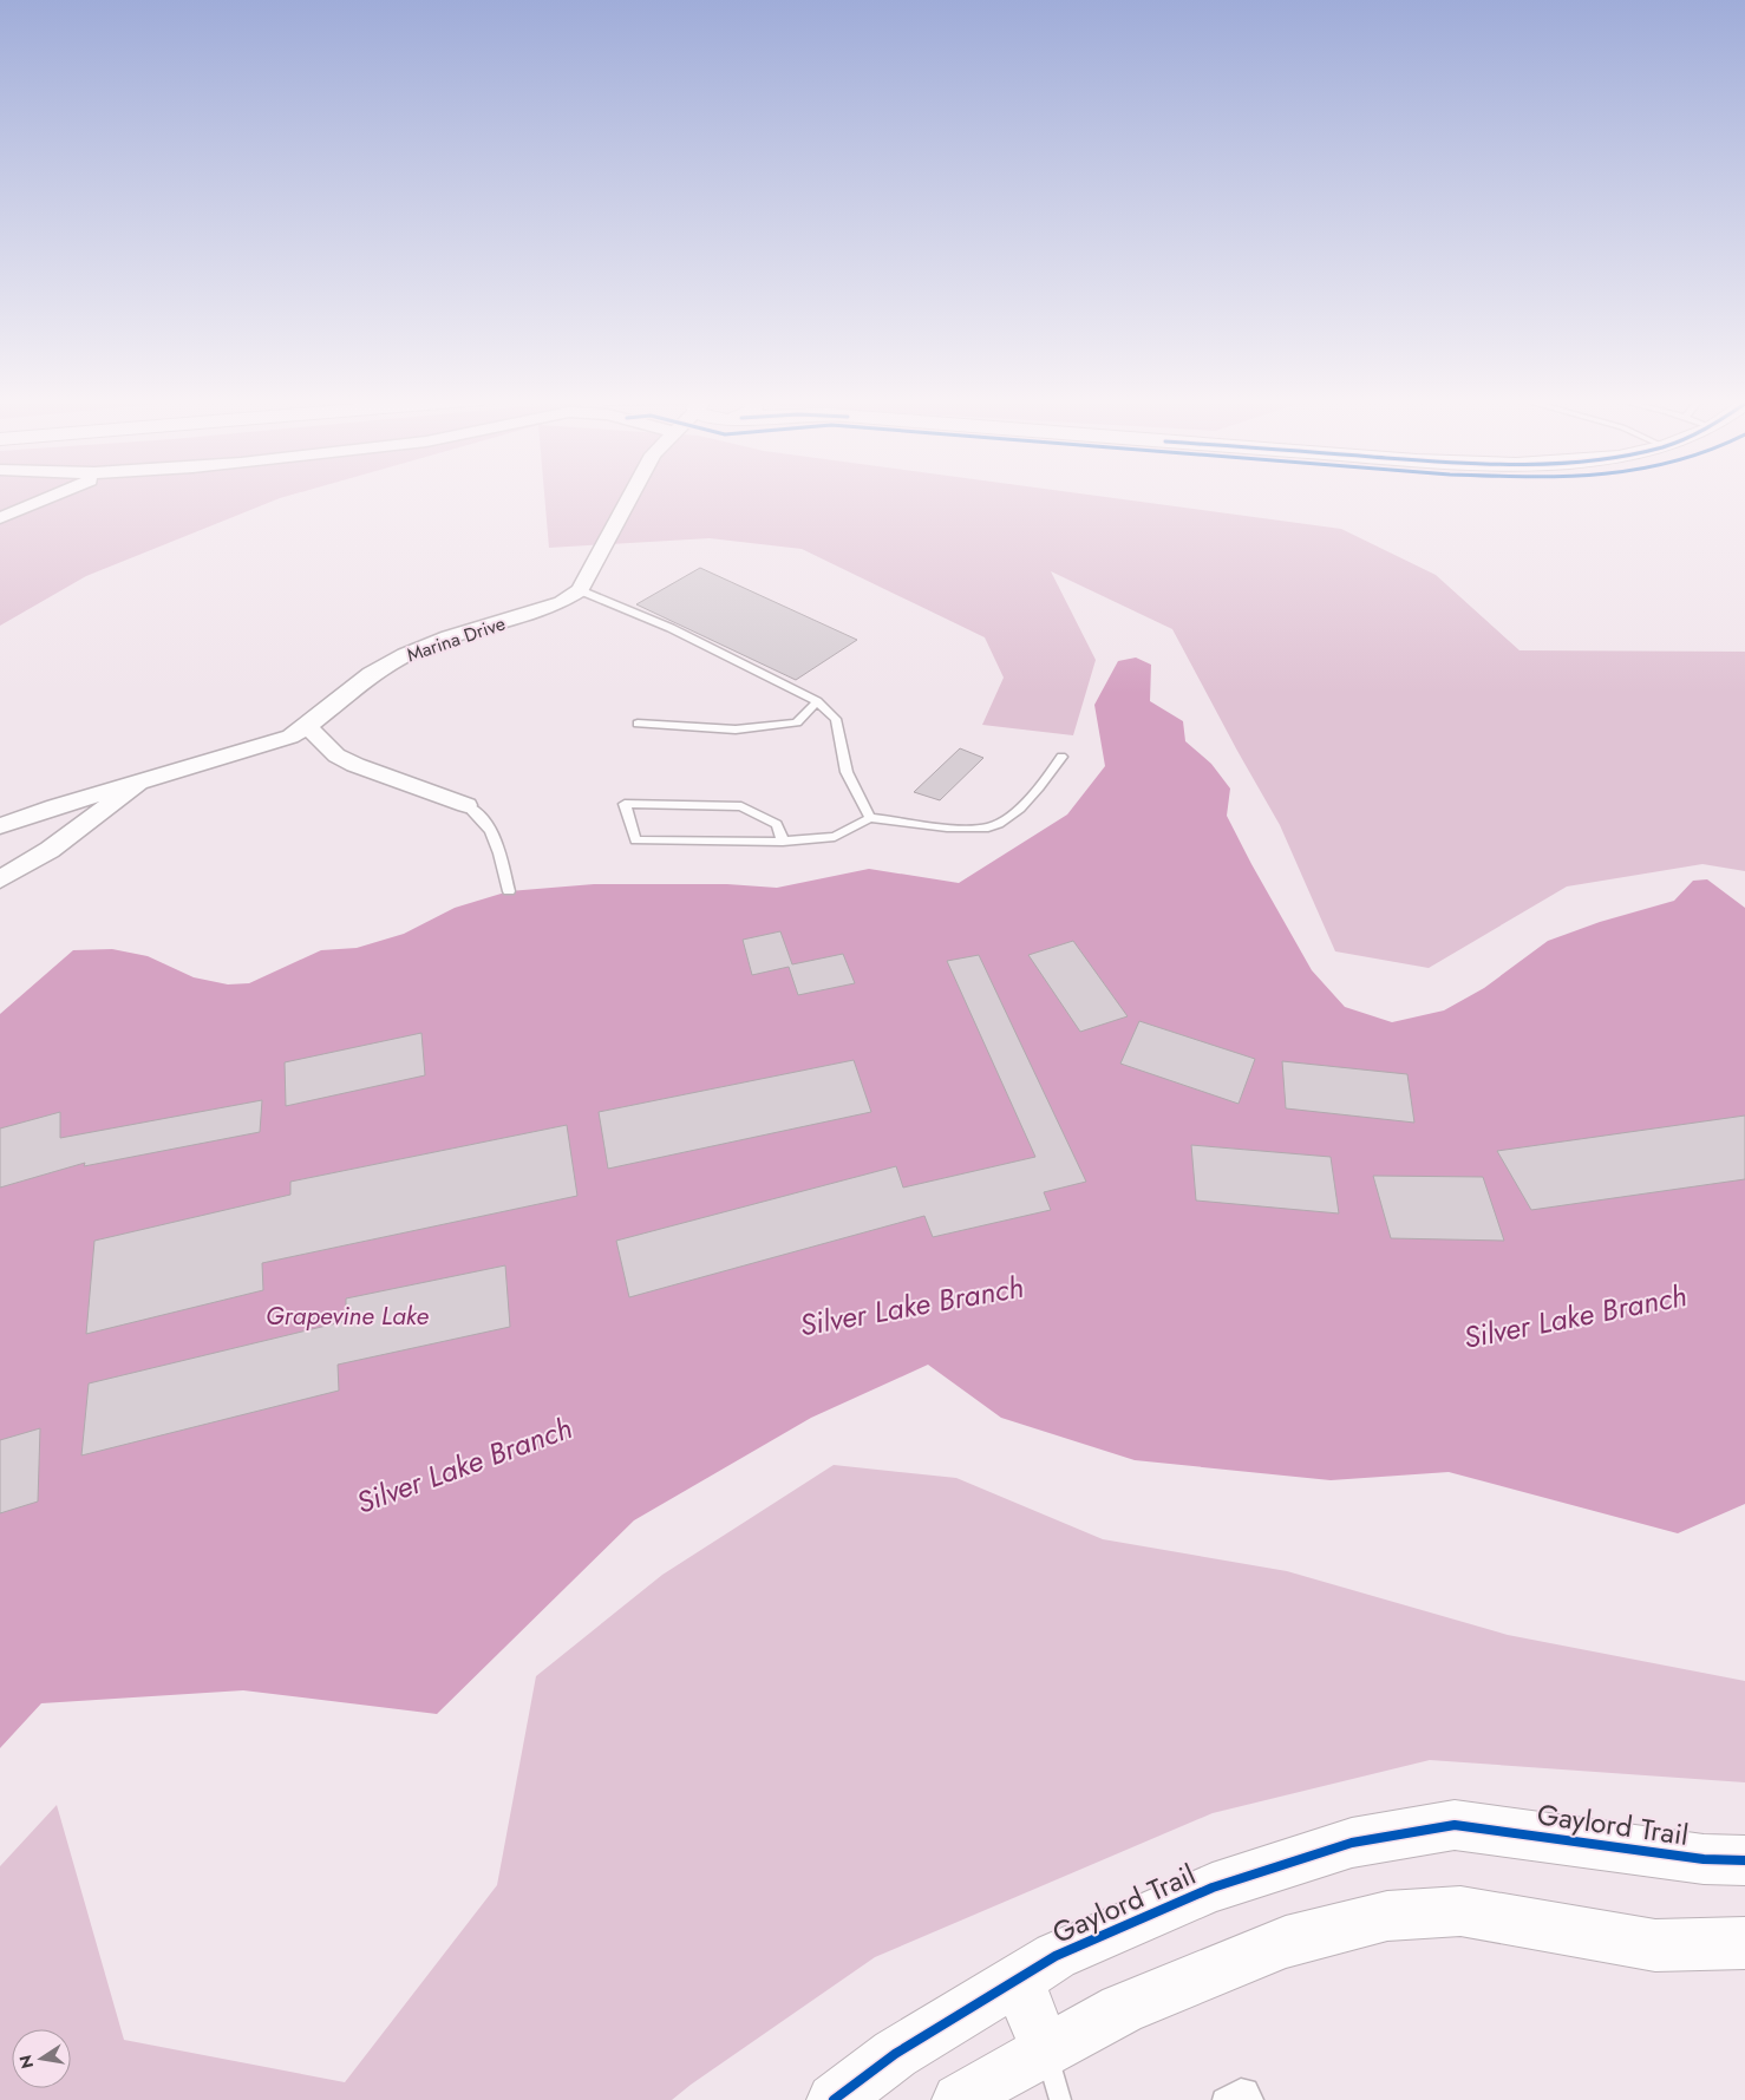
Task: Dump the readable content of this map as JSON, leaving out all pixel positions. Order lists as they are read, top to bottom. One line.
{"streets":{"street":["Marina Drive","Gaylord Trail"]},"water":["Silver Lake Branch","Grapevine Lake"],"north":"left"}
